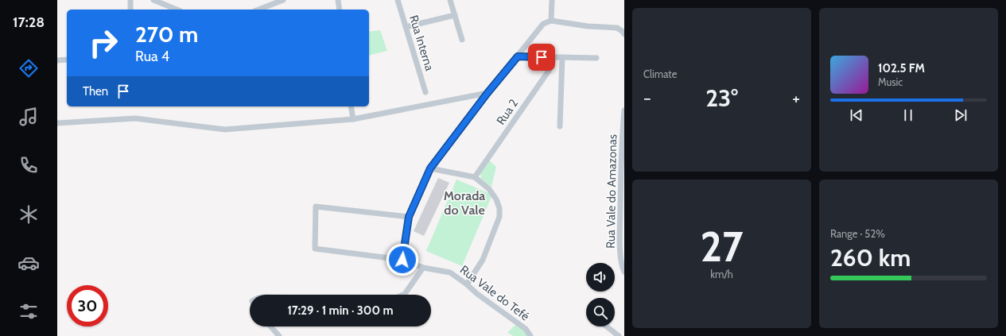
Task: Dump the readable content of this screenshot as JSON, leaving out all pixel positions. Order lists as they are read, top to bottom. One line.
{"streets":{"street":["Rua Interna","Rua 2","Rua Vale do Amazonas","Rua Vale do Tefé"]},"districts":["Morada do Vale"],"page":{"tabs":"17:28","tile":["Climate",["27","km/h"],["Range · 52%","260 km"]],"turn":["270 m","Rua 4"],"song":["102.5 FM","Music"],"then":"Then","heat":["−","23°","+"],"limit":"30","trip":"17:29 · 1 min · 300 m"}}
